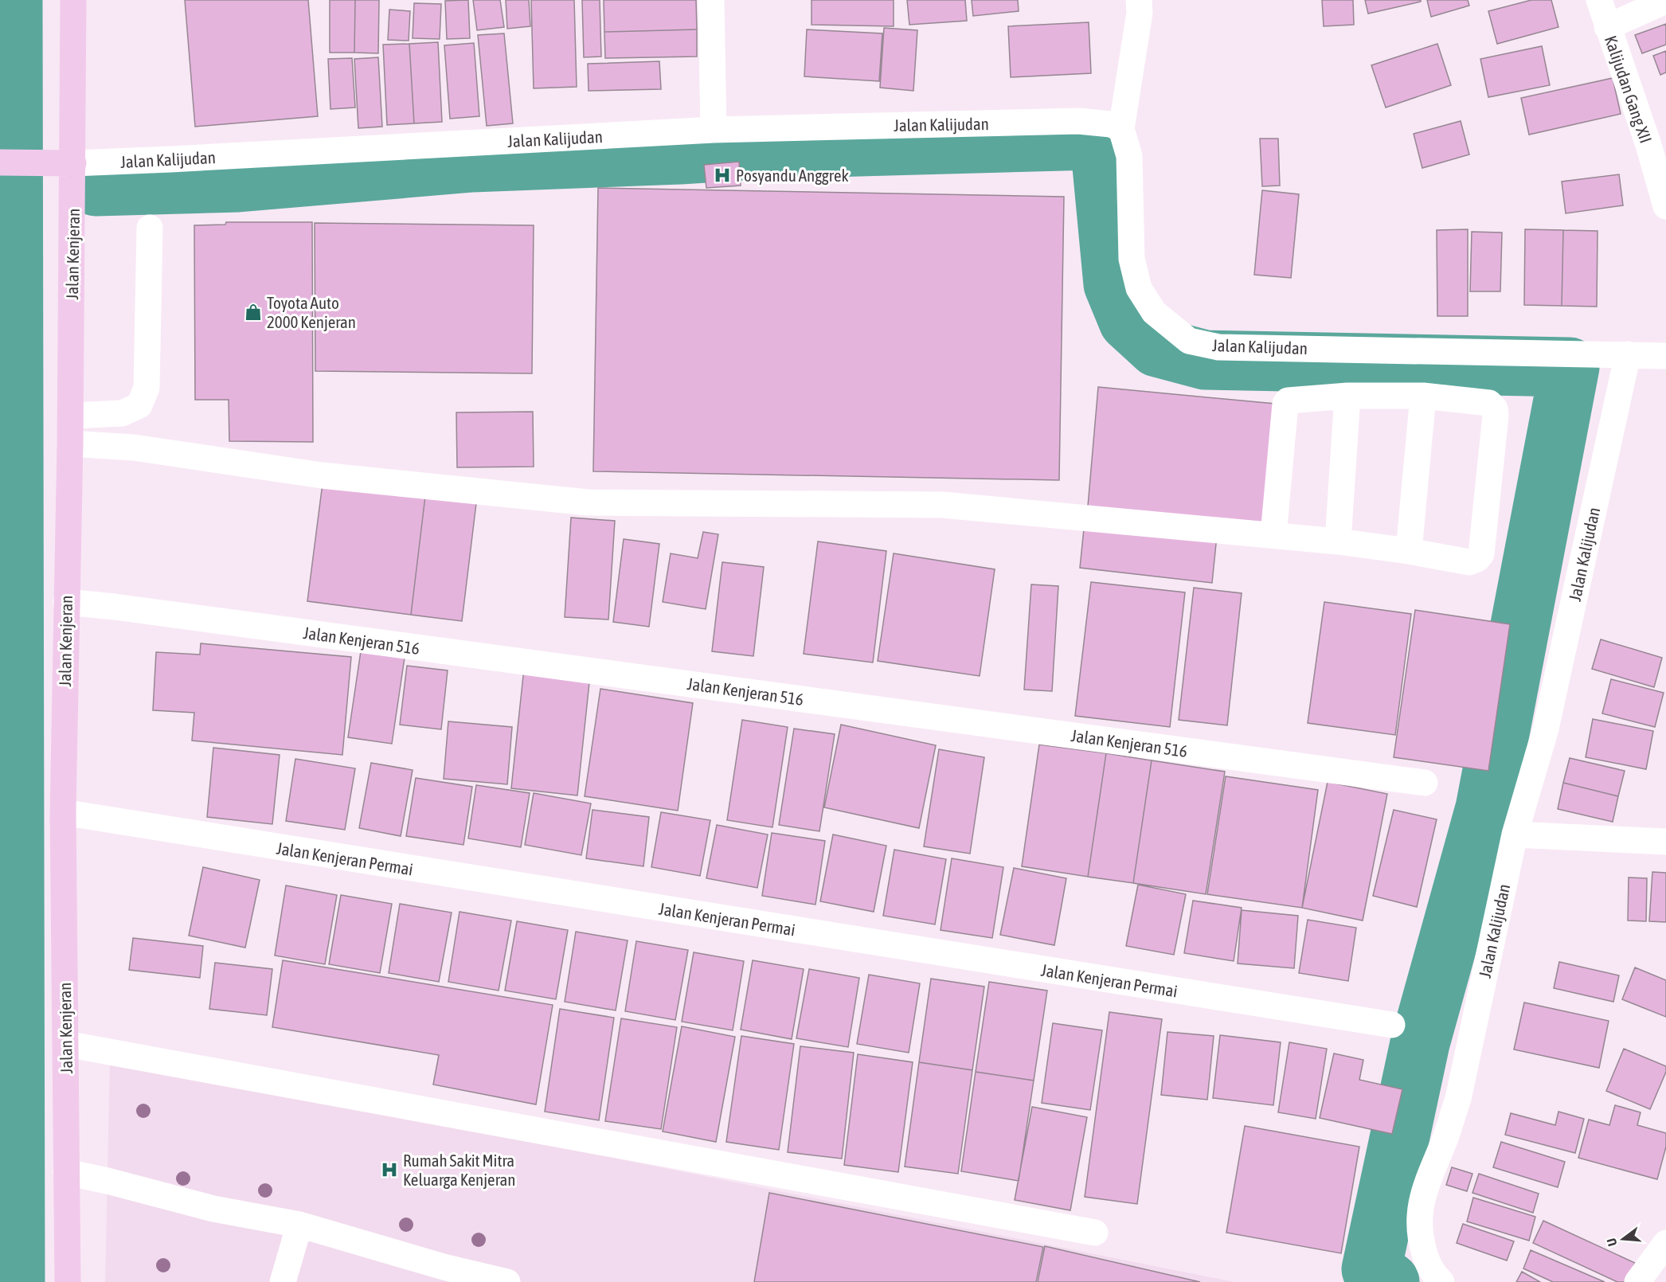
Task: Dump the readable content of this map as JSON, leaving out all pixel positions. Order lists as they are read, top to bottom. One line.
{"streets":{"main road":["Jalan Kenjeran"],"street":["Kalijudan Gang XII","Jalan Kalijudan","Jalan Kenjeran 516","Jalan Kenjeran Permai"]},"crossings":[["Jalan Kalijudan","Jalan Kenjeran"],["Jalan Kenjeran","Jalan Kenjeran 516"],["Jalan Kenjeran","Jalan Kenjeran Permai"]],"places":{"hospital":["Posyandu Anggrek","Rumah Sakit Mitra Keluarga Kenjeran"],"shop":["Toyota Auto 2000 Kenjeran"]},"north":"left"}
